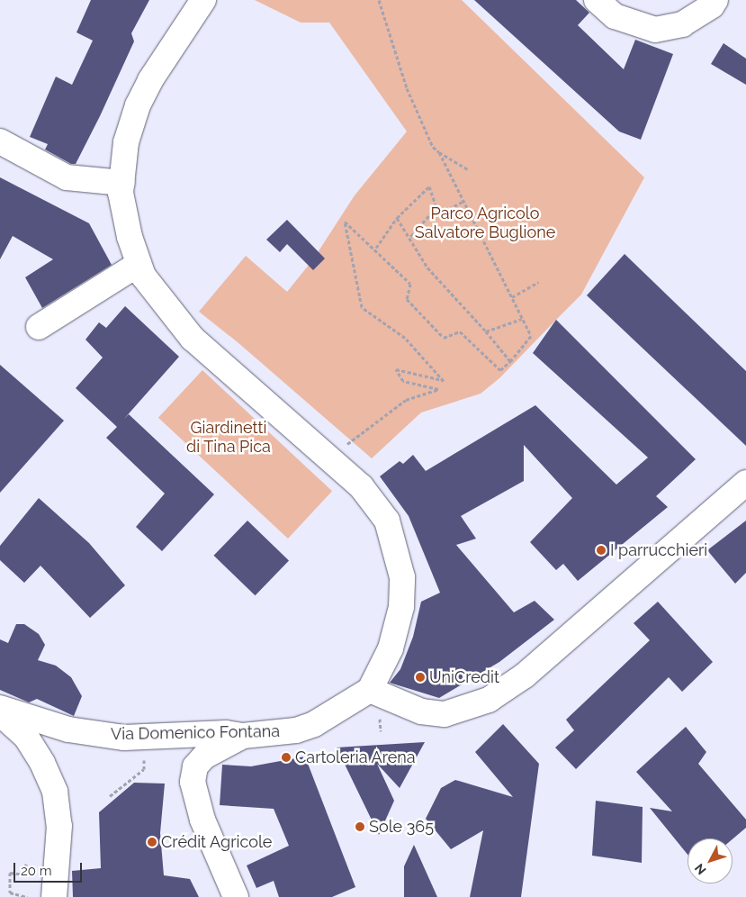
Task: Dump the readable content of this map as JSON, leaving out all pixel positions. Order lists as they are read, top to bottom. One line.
{"streets":{"street":["Via Domenico Fontana"]},"parks":["Parco Agricolo Salvatore Buglione","Giardinetti di Tina Pica"],"places":["I parrucchieri","UniCredit","Cartoleria Arena","Sole 365","Crédit Agricole"],"scale_bar":"20 m","north":"bottom left"}
